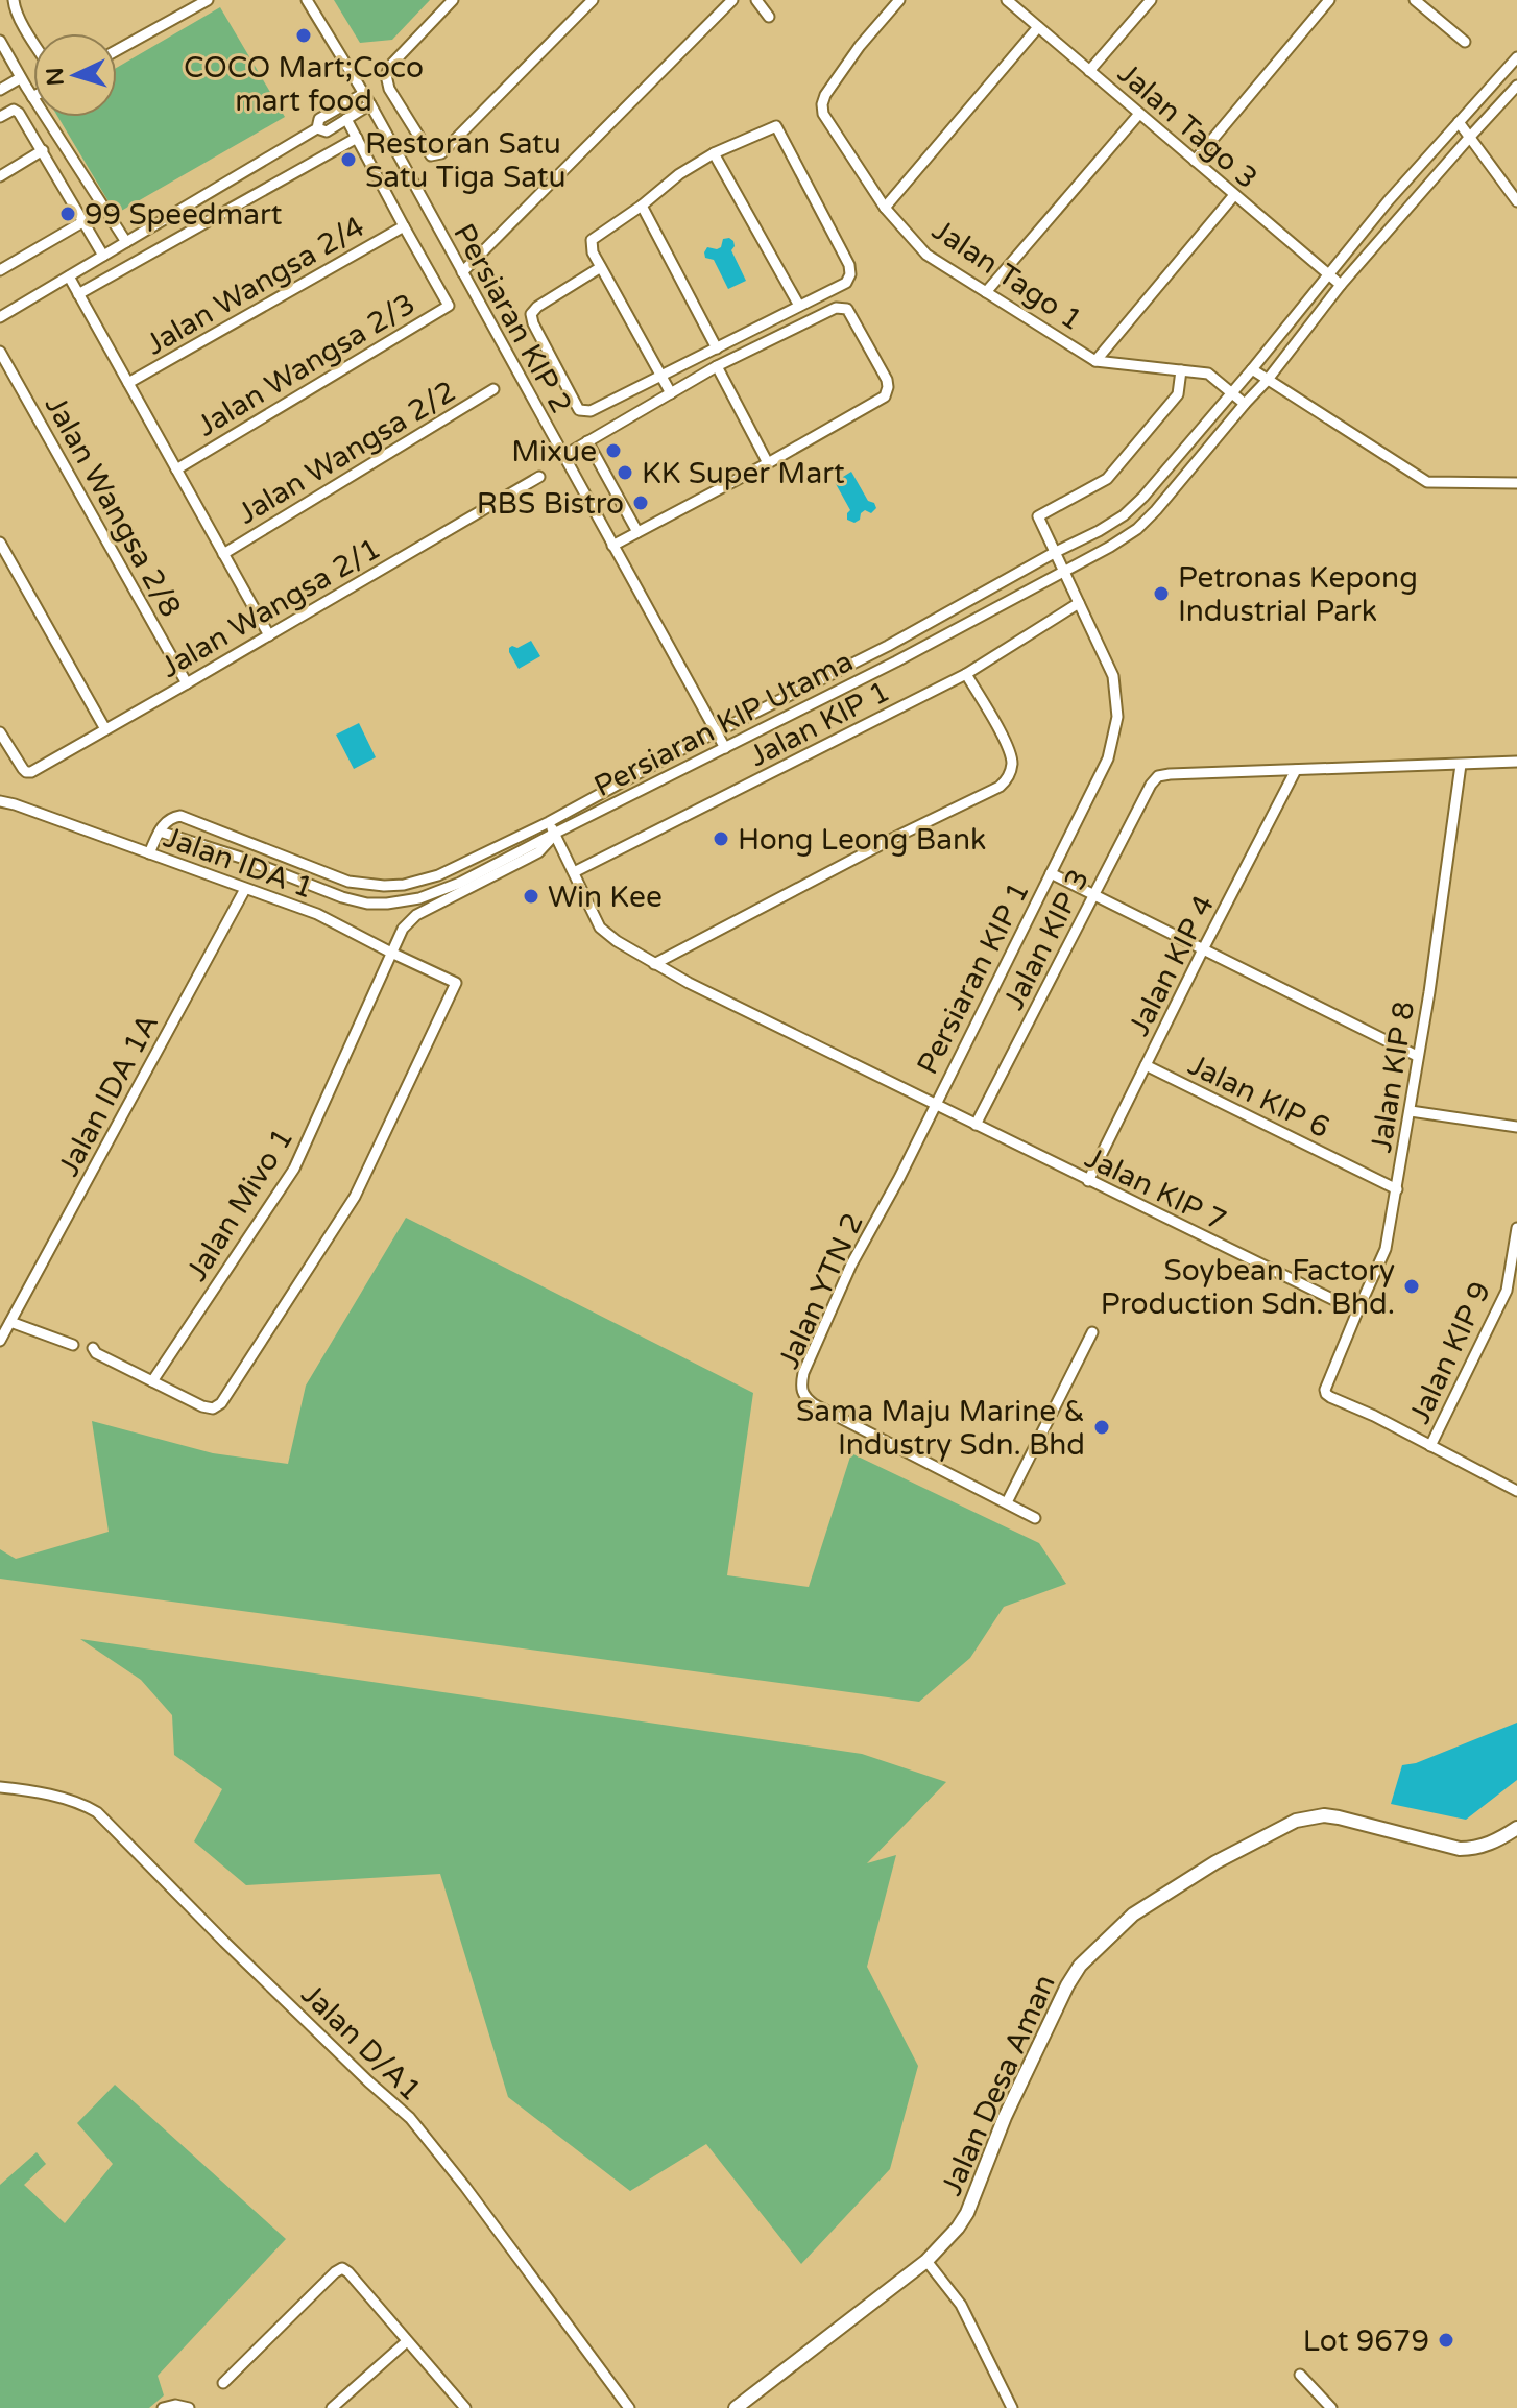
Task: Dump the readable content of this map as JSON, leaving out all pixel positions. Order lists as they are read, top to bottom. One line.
{"streets":{"street":["Jalan Tago 3","Jalan Tago 1","Jalan Wangsa 2/4","Persiaran KIP 2","Jalan Wangsa 2/3","Jalan Wangsa 2/2","Jalan Wangsa 2/8","Jalan Wangsa 2/1","Persiaran KIP Utama","Jalan KIP 1","Jalan IDA 1","Jalan KIP 3","Jalan KIP 4","Persiaran KIP 1","Jalan KIP 8","Jalan IDA 1A","Jalan KIP 6","Jalan KIP 7","Jalan Mivo 1","Jalan YTN 2","Jalan KIP 9","Jalan D/A1","Jalan Desa Aman"]},"crossings":[["Jalan Tago 1","Persiaran KIP Utama"],["Jalan Tago 1","Persiaran KIP 1"],["Jalan Wangsa 2/4","Jalan Wangsa 2/3"],["Persiaran KIP 2","Persiaran KIP Utama"],["Jalan Wangsa 2/8","Jalan Wangsa 2/1"],["Persiaran KIP Utama","Persiaran KIP 1"],["Persiaran KIP Utama","Jalan Mivo 1"],["Jalan KIP 1","Persiaran KIP 1"],["Jalan IDA 1","Jalan IDA 1A"],["Jalan IDA 1","Jalan Mivo 1"],["Jalan KIP 3","Jalan KIP 4"],["Jalan KIP 3","Jalan KIP 7"],["Jalan KIP 4","Jalan KIP 6"],["Jalan KIP 4","Jalan KIP 7"],["Persiaran KIP 1","Jalan KIP 7"],["Persiaran KIP 1","Jalan Mivo 1"],["Persiaran KIP 1","Jalan YTN 2"],["Jalan KIP 8","Jalan KIP 6"],["Jalan KIP 8","Jalan KIP 7"],["Jalan KIP 8","Jalan KIP 9"],["Jalan KIP 7","Jalan YTN 2"]],"places":["COCO Mart;Coco mart food","Restoran Satu Satu Tiga Satu","99 Speedmart","Mixue","KK Super Mart","RBS Bistro","Petronas Kepong Industrial Park","Hong Leong Bank","Win Kee","Soybean Factory Production Sdn. Bhd.","Sama Maju Marine & Industry Sdn. Bhd","Lot 9679"],"north":"left"}
